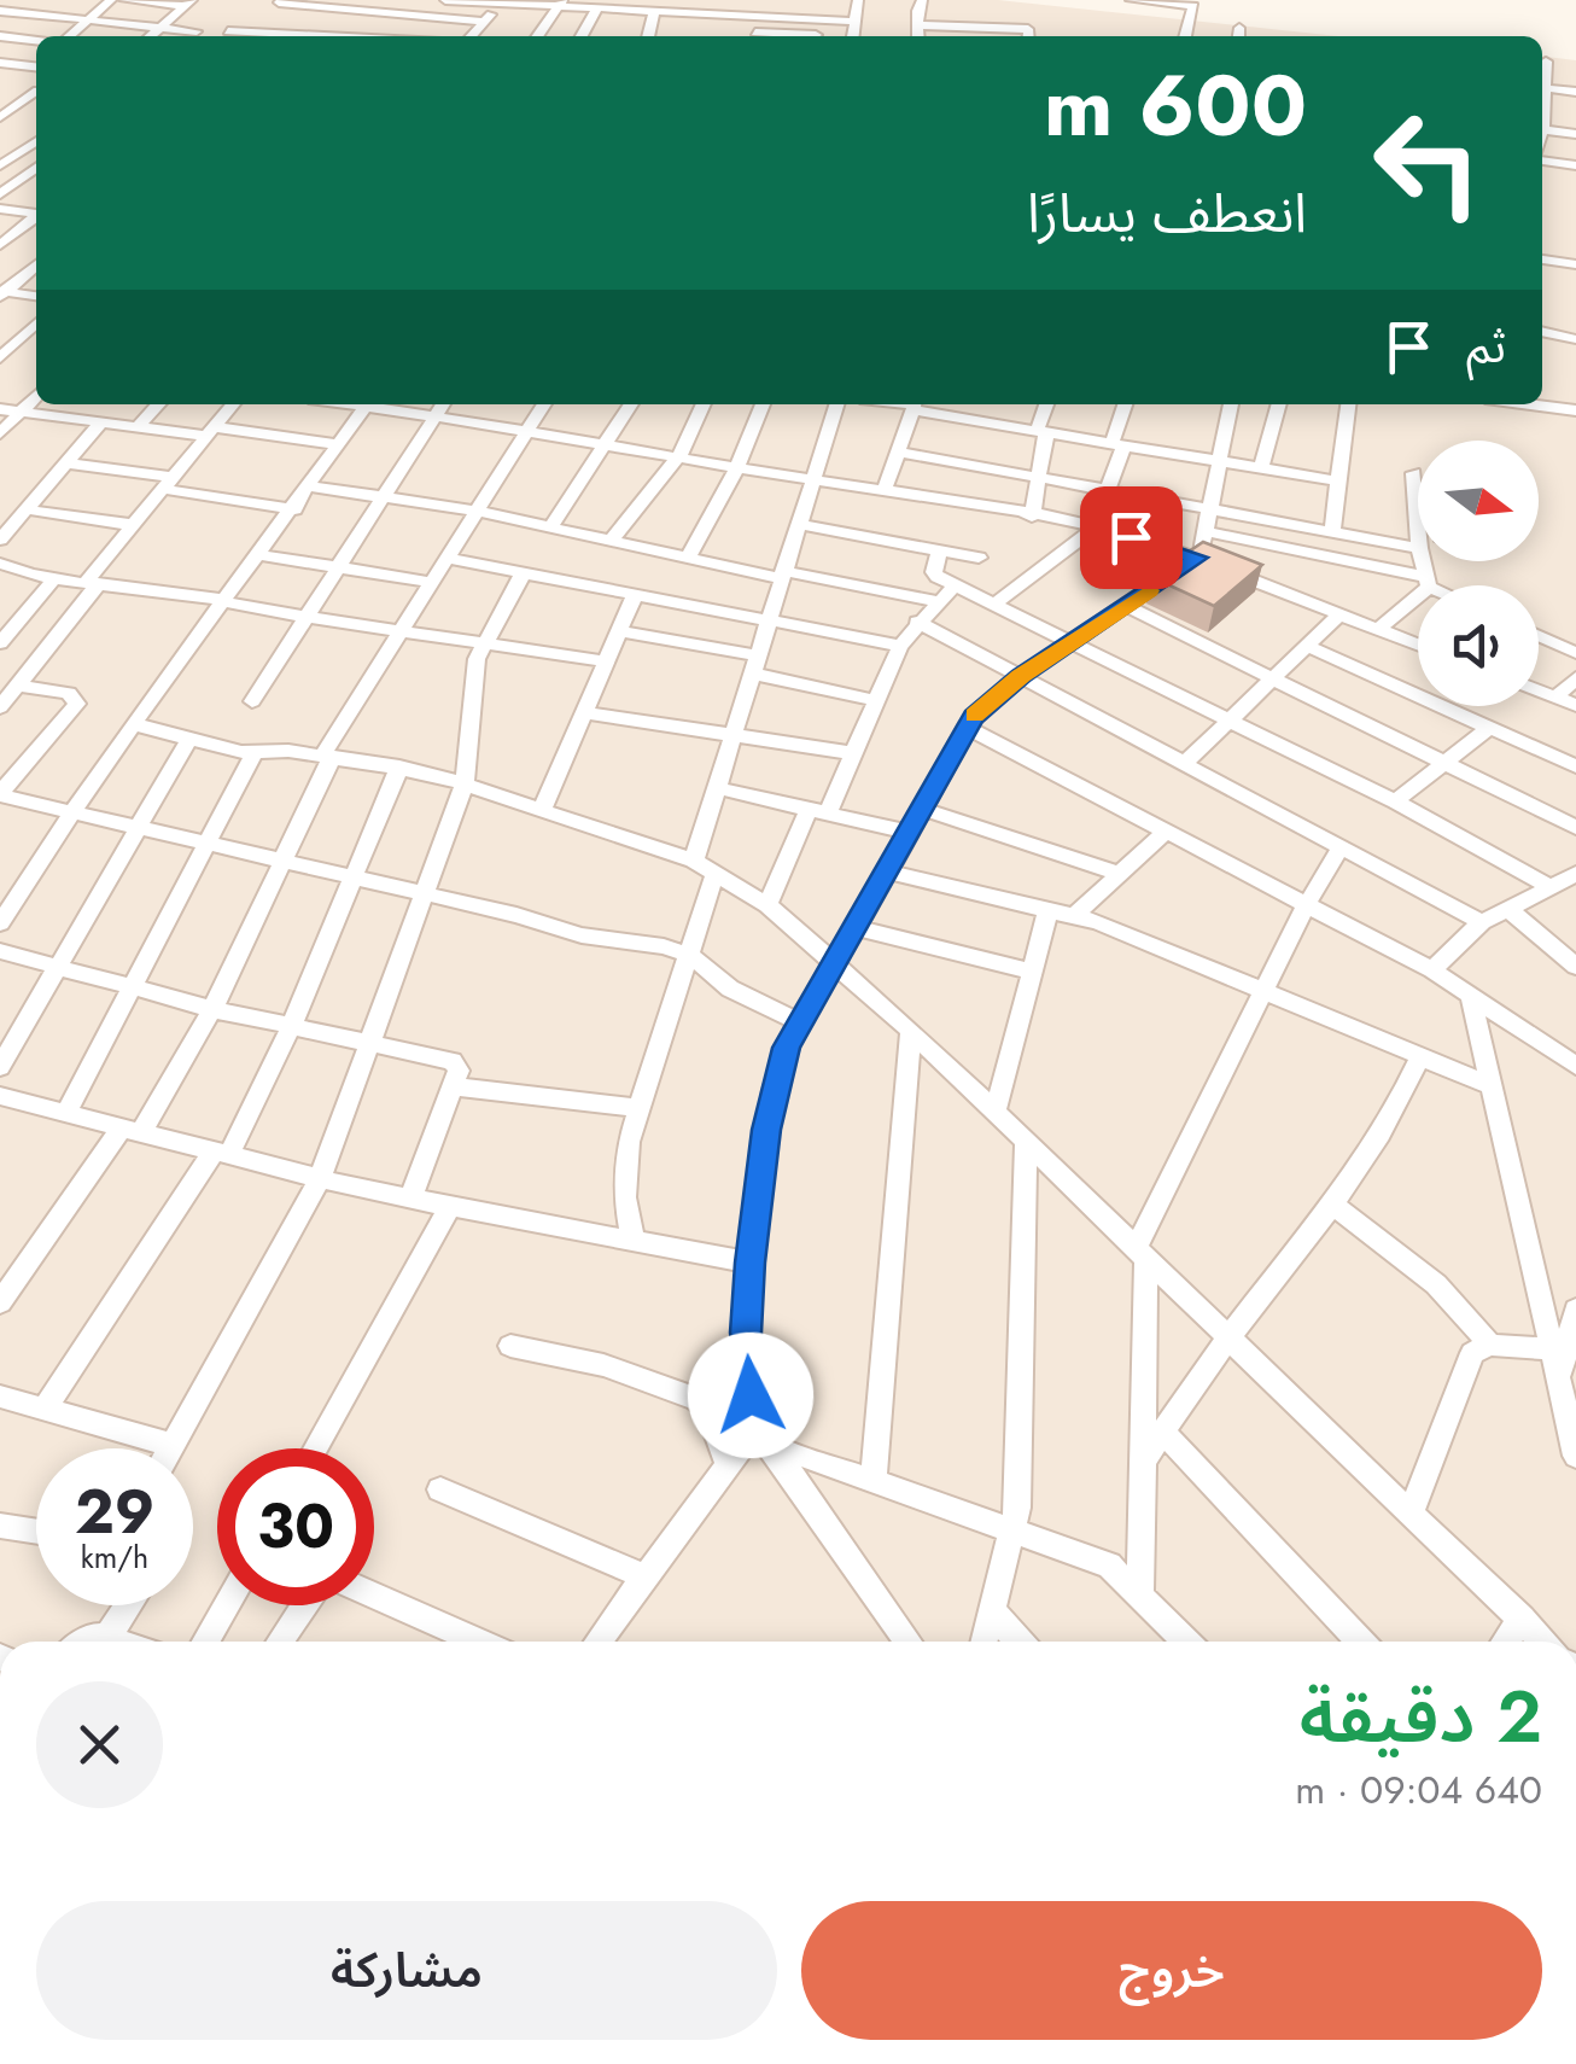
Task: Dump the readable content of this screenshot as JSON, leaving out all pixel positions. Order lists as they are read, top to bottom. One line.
{"north":"right","page":{"turn":["600 m","انعطف يسارًا"],"then":"ثم","speed":"29 km/h","limit":"30","heading":["2 دقيقة","640 m · 09:04"],"buttons":["خروج","مشاركة"]}}
